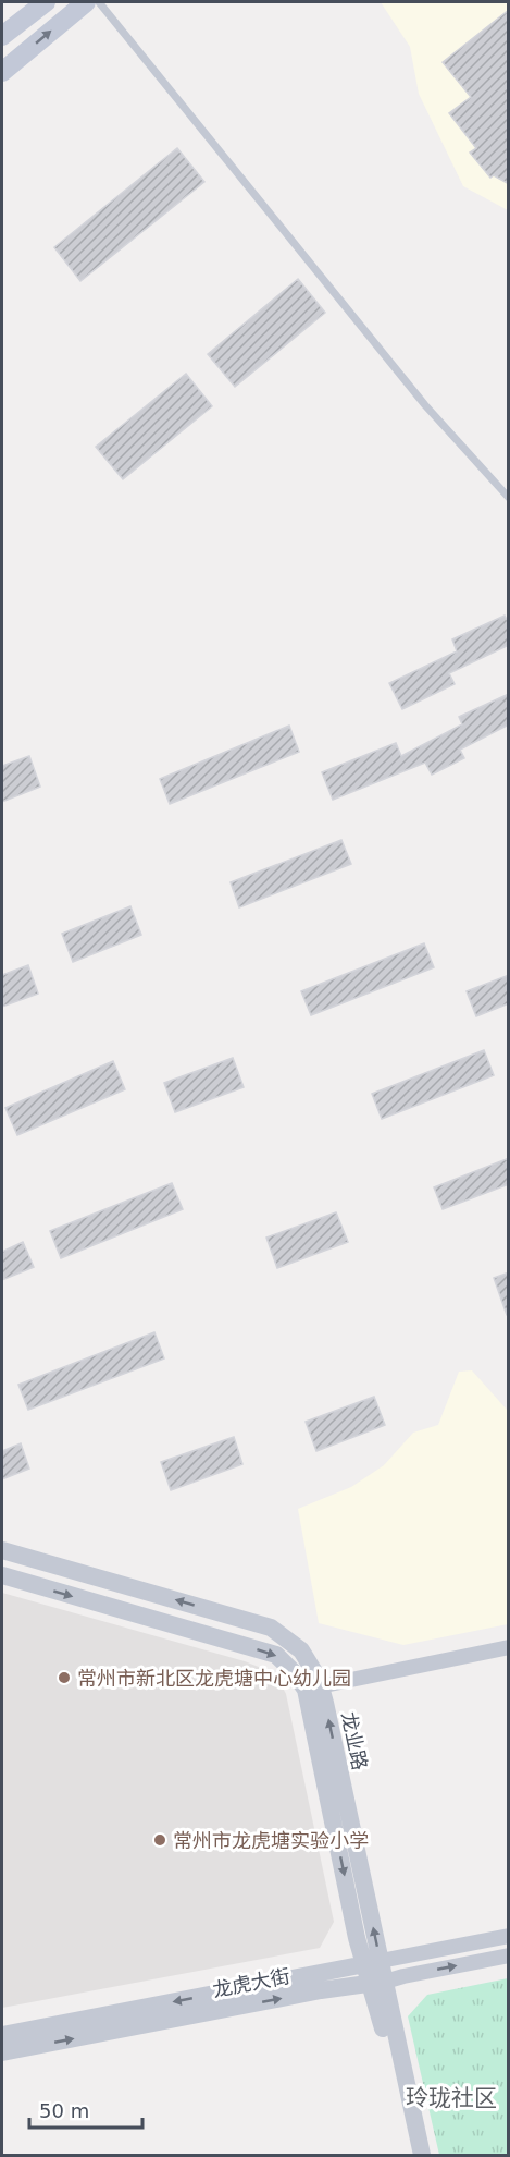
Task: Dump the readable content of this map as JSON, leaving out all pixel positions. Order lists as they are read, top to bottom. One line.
{"streets":{"street":["龙业路","龙虎大街"]},"crossings":[["龙业路","龙虎大街"]],"districts":["玲珑社区"],"places":["常州市新北区龙虎塘中心幼儿园","常州市龙虎塘实验小学"],"scale_bar":"50 m"}
